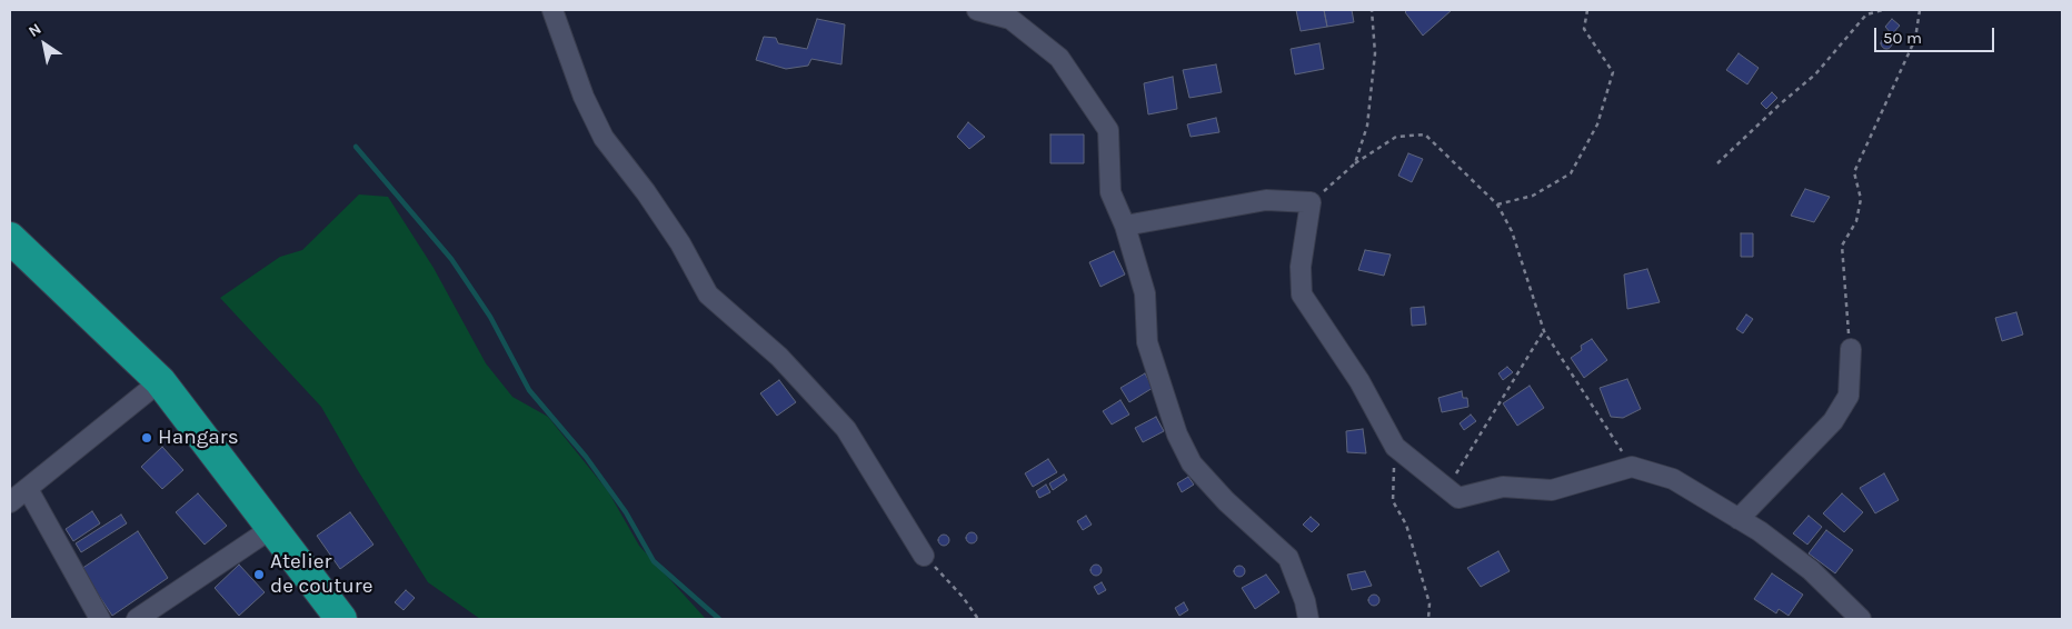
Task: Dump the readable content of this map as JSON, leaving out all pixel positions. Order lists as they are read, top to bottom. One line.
{"places":["Hangars","Atelier de couture"],"scale_bar":"50 m","north":"top left"}
